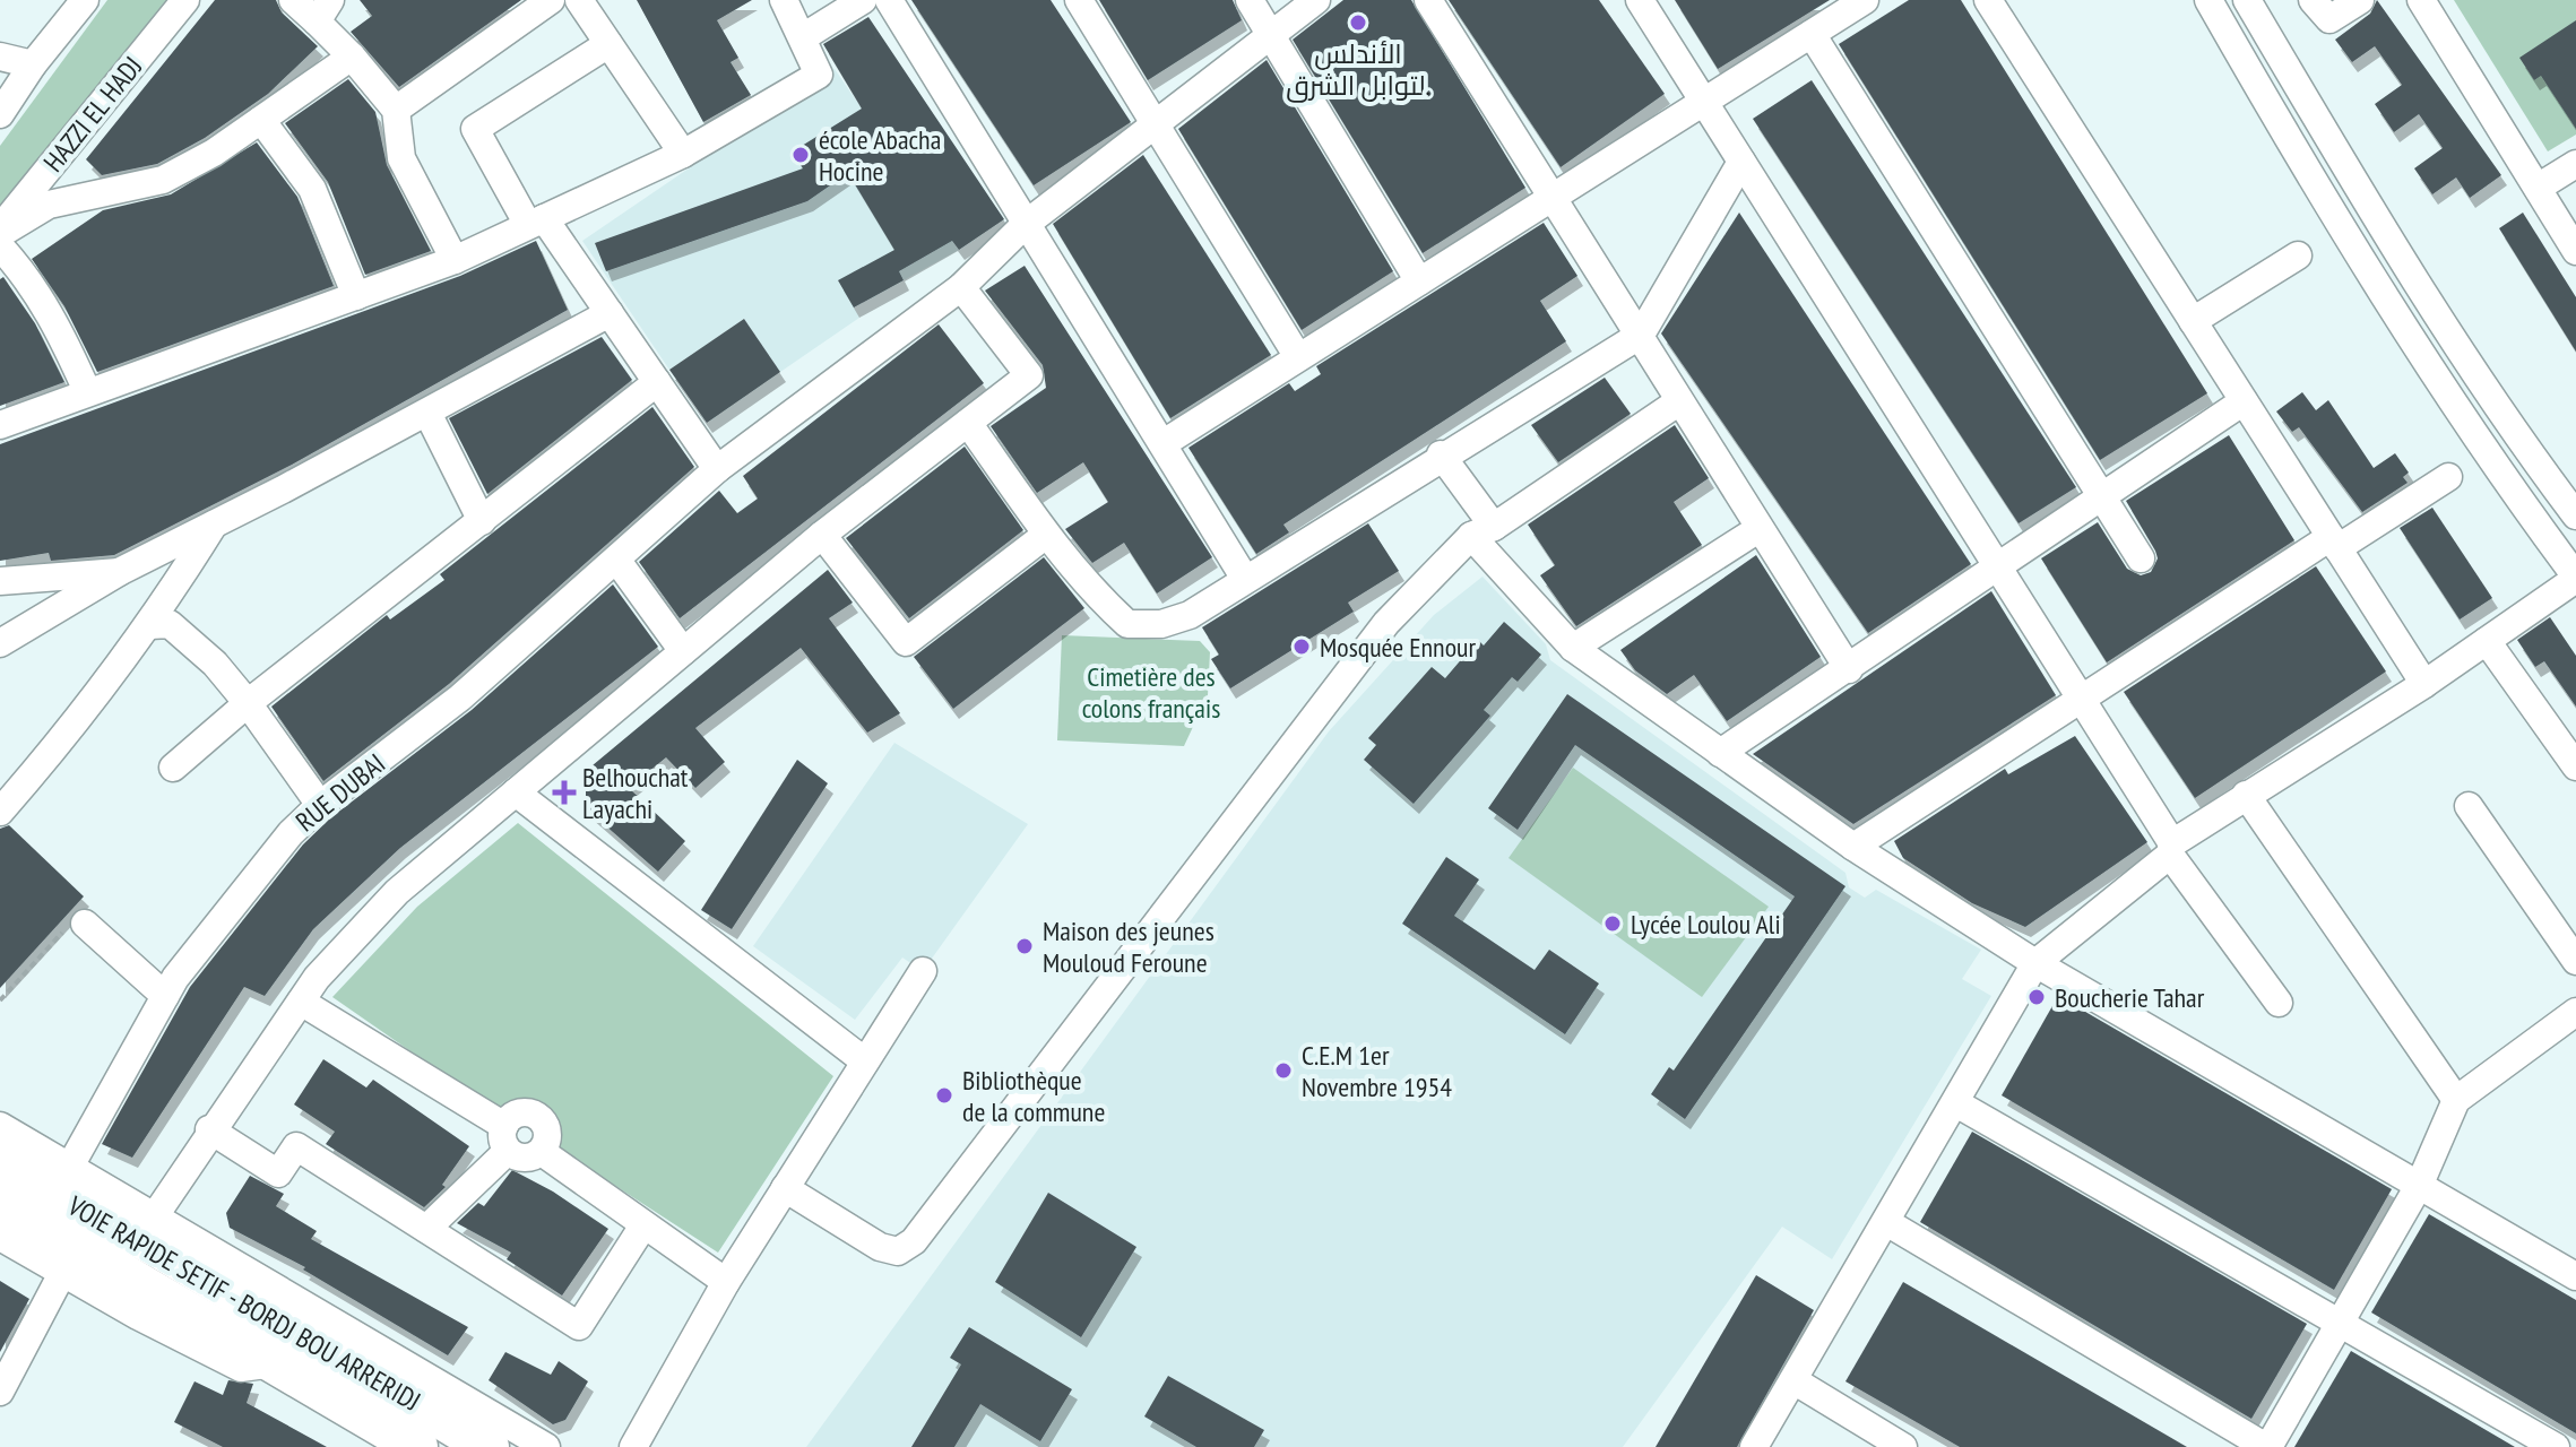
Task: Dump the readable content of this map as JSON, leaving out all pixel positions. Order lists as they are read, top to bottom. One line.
{"streets":{"highway":["VOIE RAPIDE SETIF - BORDJ BOU ARRERIDJ"],"street":["HAZZI EL HADJ","RUE DUBAI"]},"crossings":[["RUE DUBAI","VOIE RAPIDE SETIF - BORDJ BOU ARRERIDJ"]],"parks":["Cimetière des colons français"],"places":{"other":["الأندلس لتوابل الشرق.","école Abacha Hocine","Mosquée Ennour","Lycée Loulou Ali","Maison des jeunes Mouloud Feroune","Boucherie Tahar","C.E.M 1er Novembre 1954","Bibliothèque de la commune"],"health":["Belhouchat Layachi"]}}
